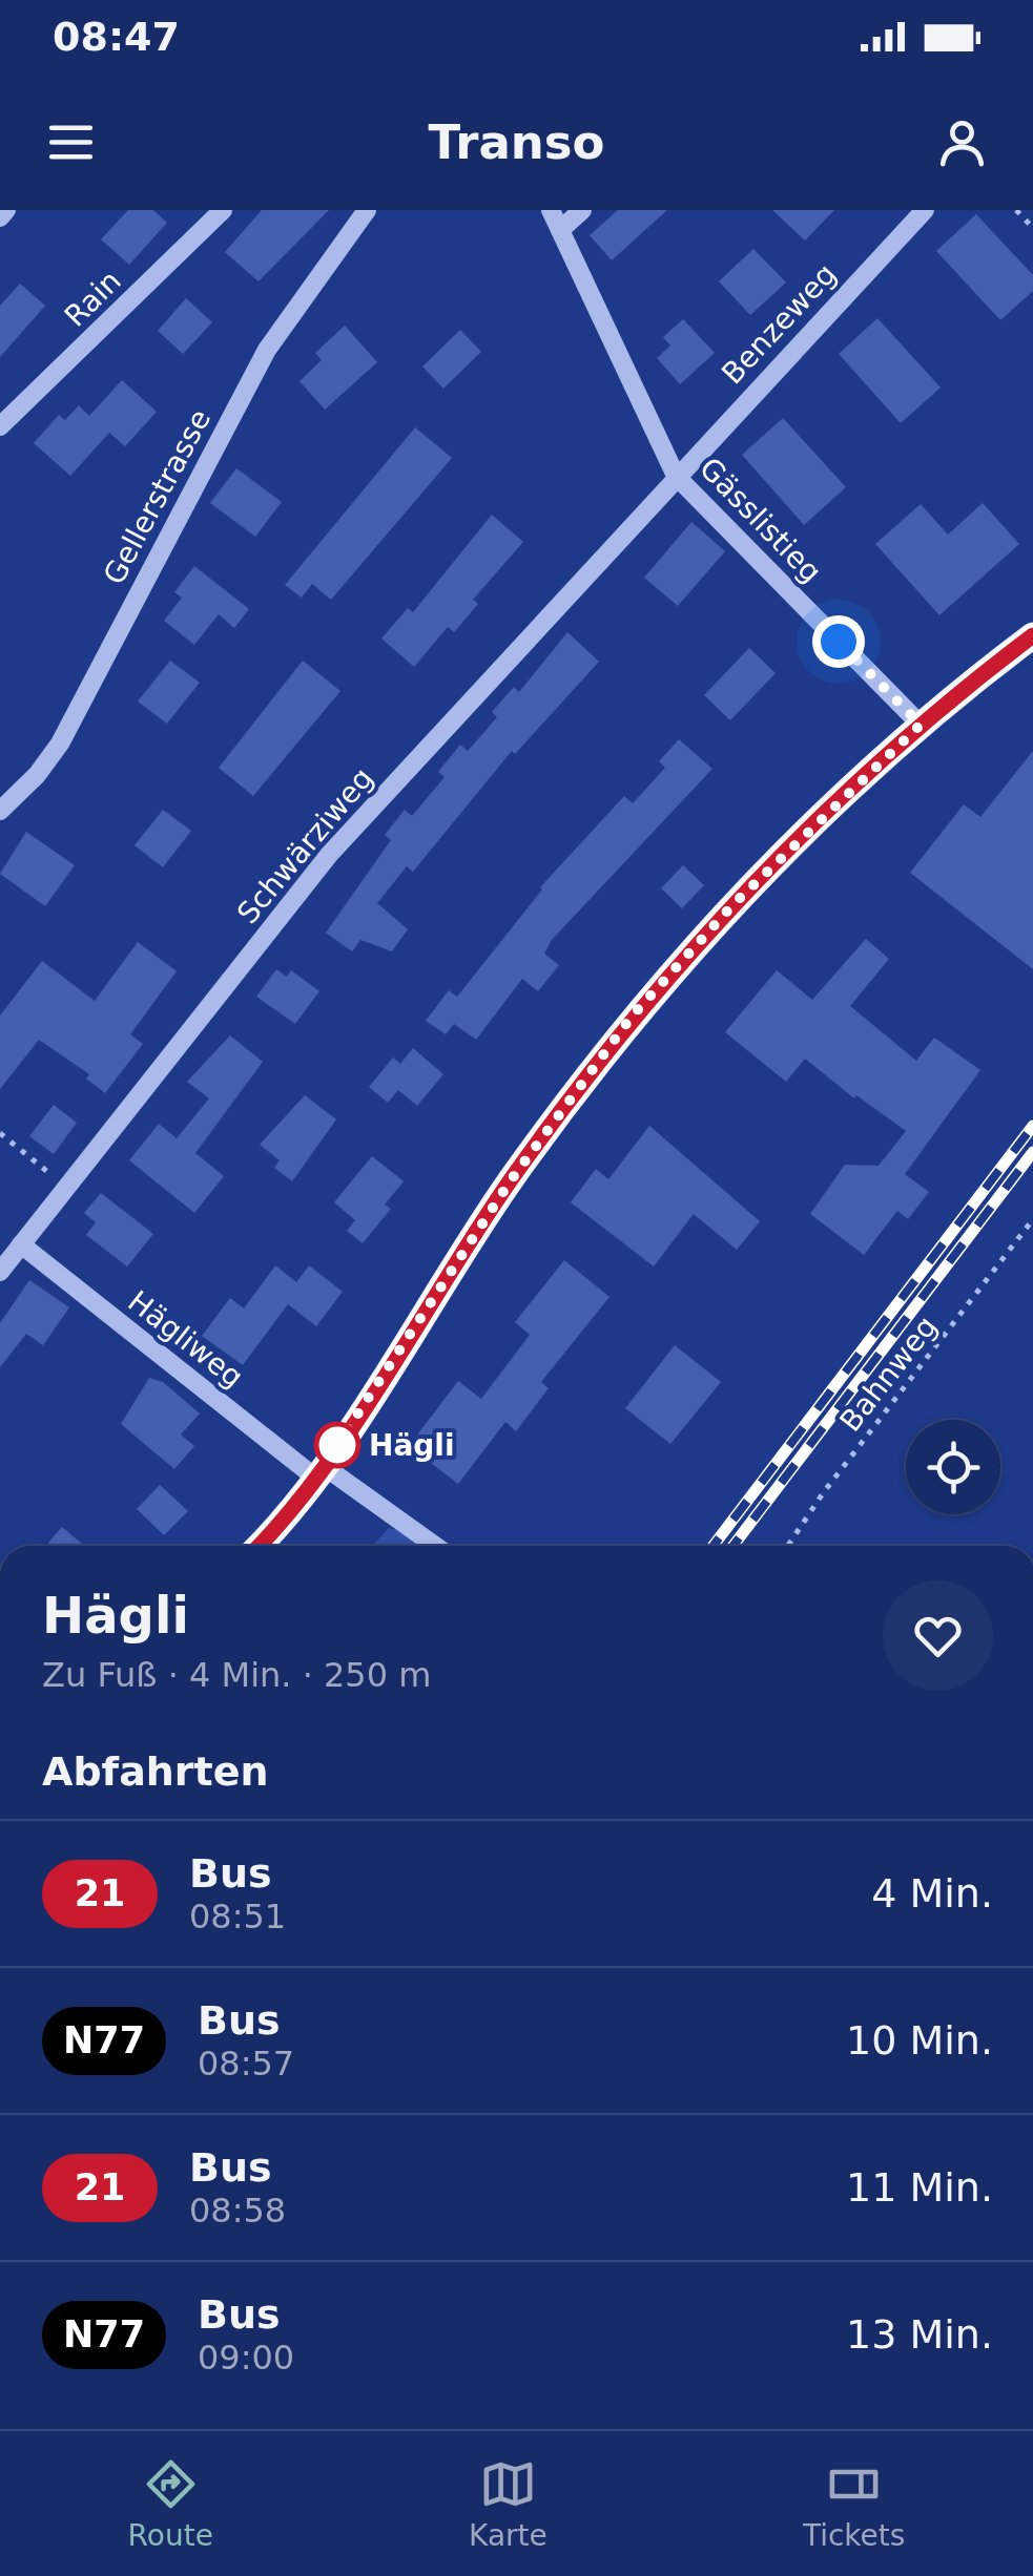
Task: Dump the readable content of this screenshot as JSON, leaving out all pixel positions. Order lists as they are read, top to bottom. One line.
{"streets":{"street":["Rain","Benzeweg","Gellerstrasse","Gässlistieg","Schwärziweg","Hägliweg"],"path":["Bahnweg"]},"crossings":[["Benzeweg","Gässlistieg"],["Benzeweg","Schwärziweg"],["Gässlistieg","Schwärziweg"],["Schwärziweg","Hägliweg"]],"places":["Hägli"],"lines":["bus line 21"],"page":{"status":"08:47","header":"Transo","heading":[["Hägli","Zu Fuß · 4 Min. · 250 m"],"Abfahrten"],"list":[{"mark":"21","name":"Bus","note":"08:51","value":"4 Min."},{"mark":"N77","name":"Bus","note":"08:57","value":"10 Min."},{"mark":"21","name":"Bus","note":"08:58","value":"11 Min."},{"mark":"N77","name":"Bus","note":"09:00","value":"13 Min."}],"tabs":["Route","Karte","Tickets"]}}
